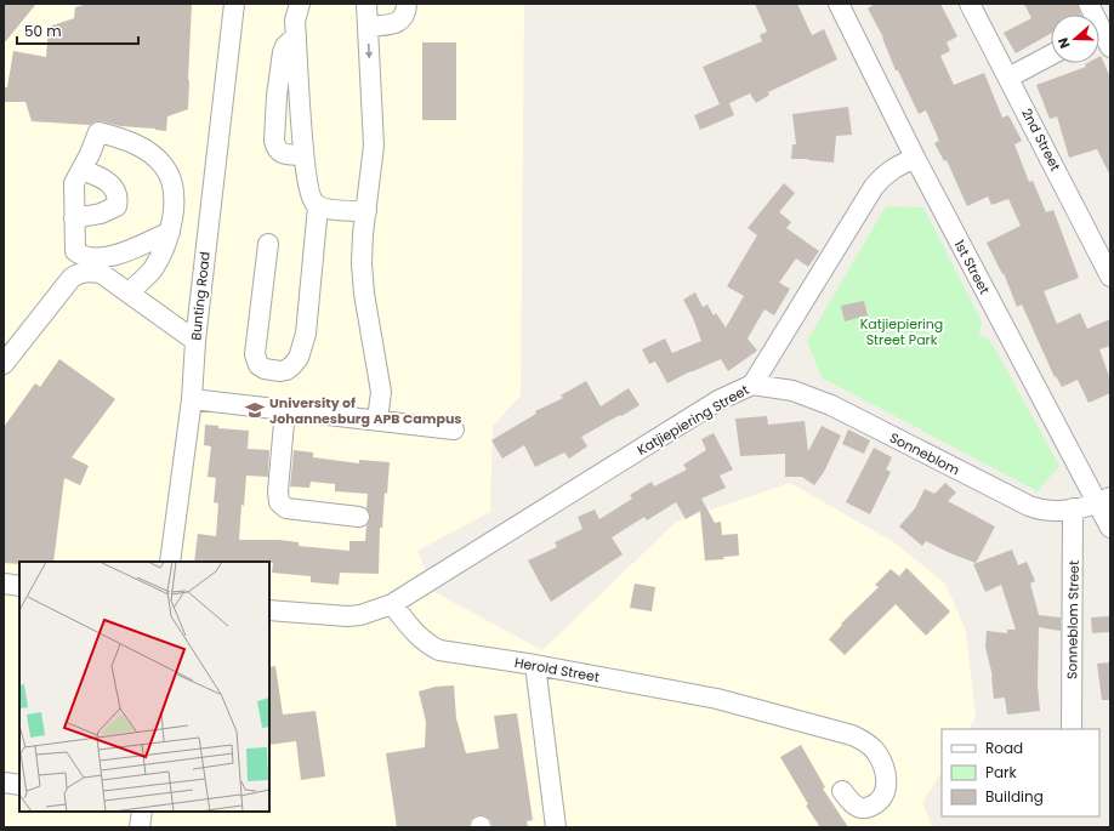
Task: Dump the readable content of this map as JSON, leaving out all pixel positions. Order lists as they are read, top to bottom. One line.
{"streets":{"street":["2nd Street","1st Street","Bunting Road","Katjiepiering Street","Sonneblom","Sonneblom Street","Herold Street"]},"crossings":[["1st Street","Katjiepiering Street"],["1st Street","Sonneblom"],["Katjiepiering Street","Sonneblom"],["Katjiepiering Street","Herold Street"],["Sonneblom","Sonneblom Street"]],"parks":["Katjiepiering Street Park"],"places":{"school or university":["University of Johannesburg APB Campus"]},"legend":["Road","Park","Building"],"scale_bar":"50 m","north":"left"}
